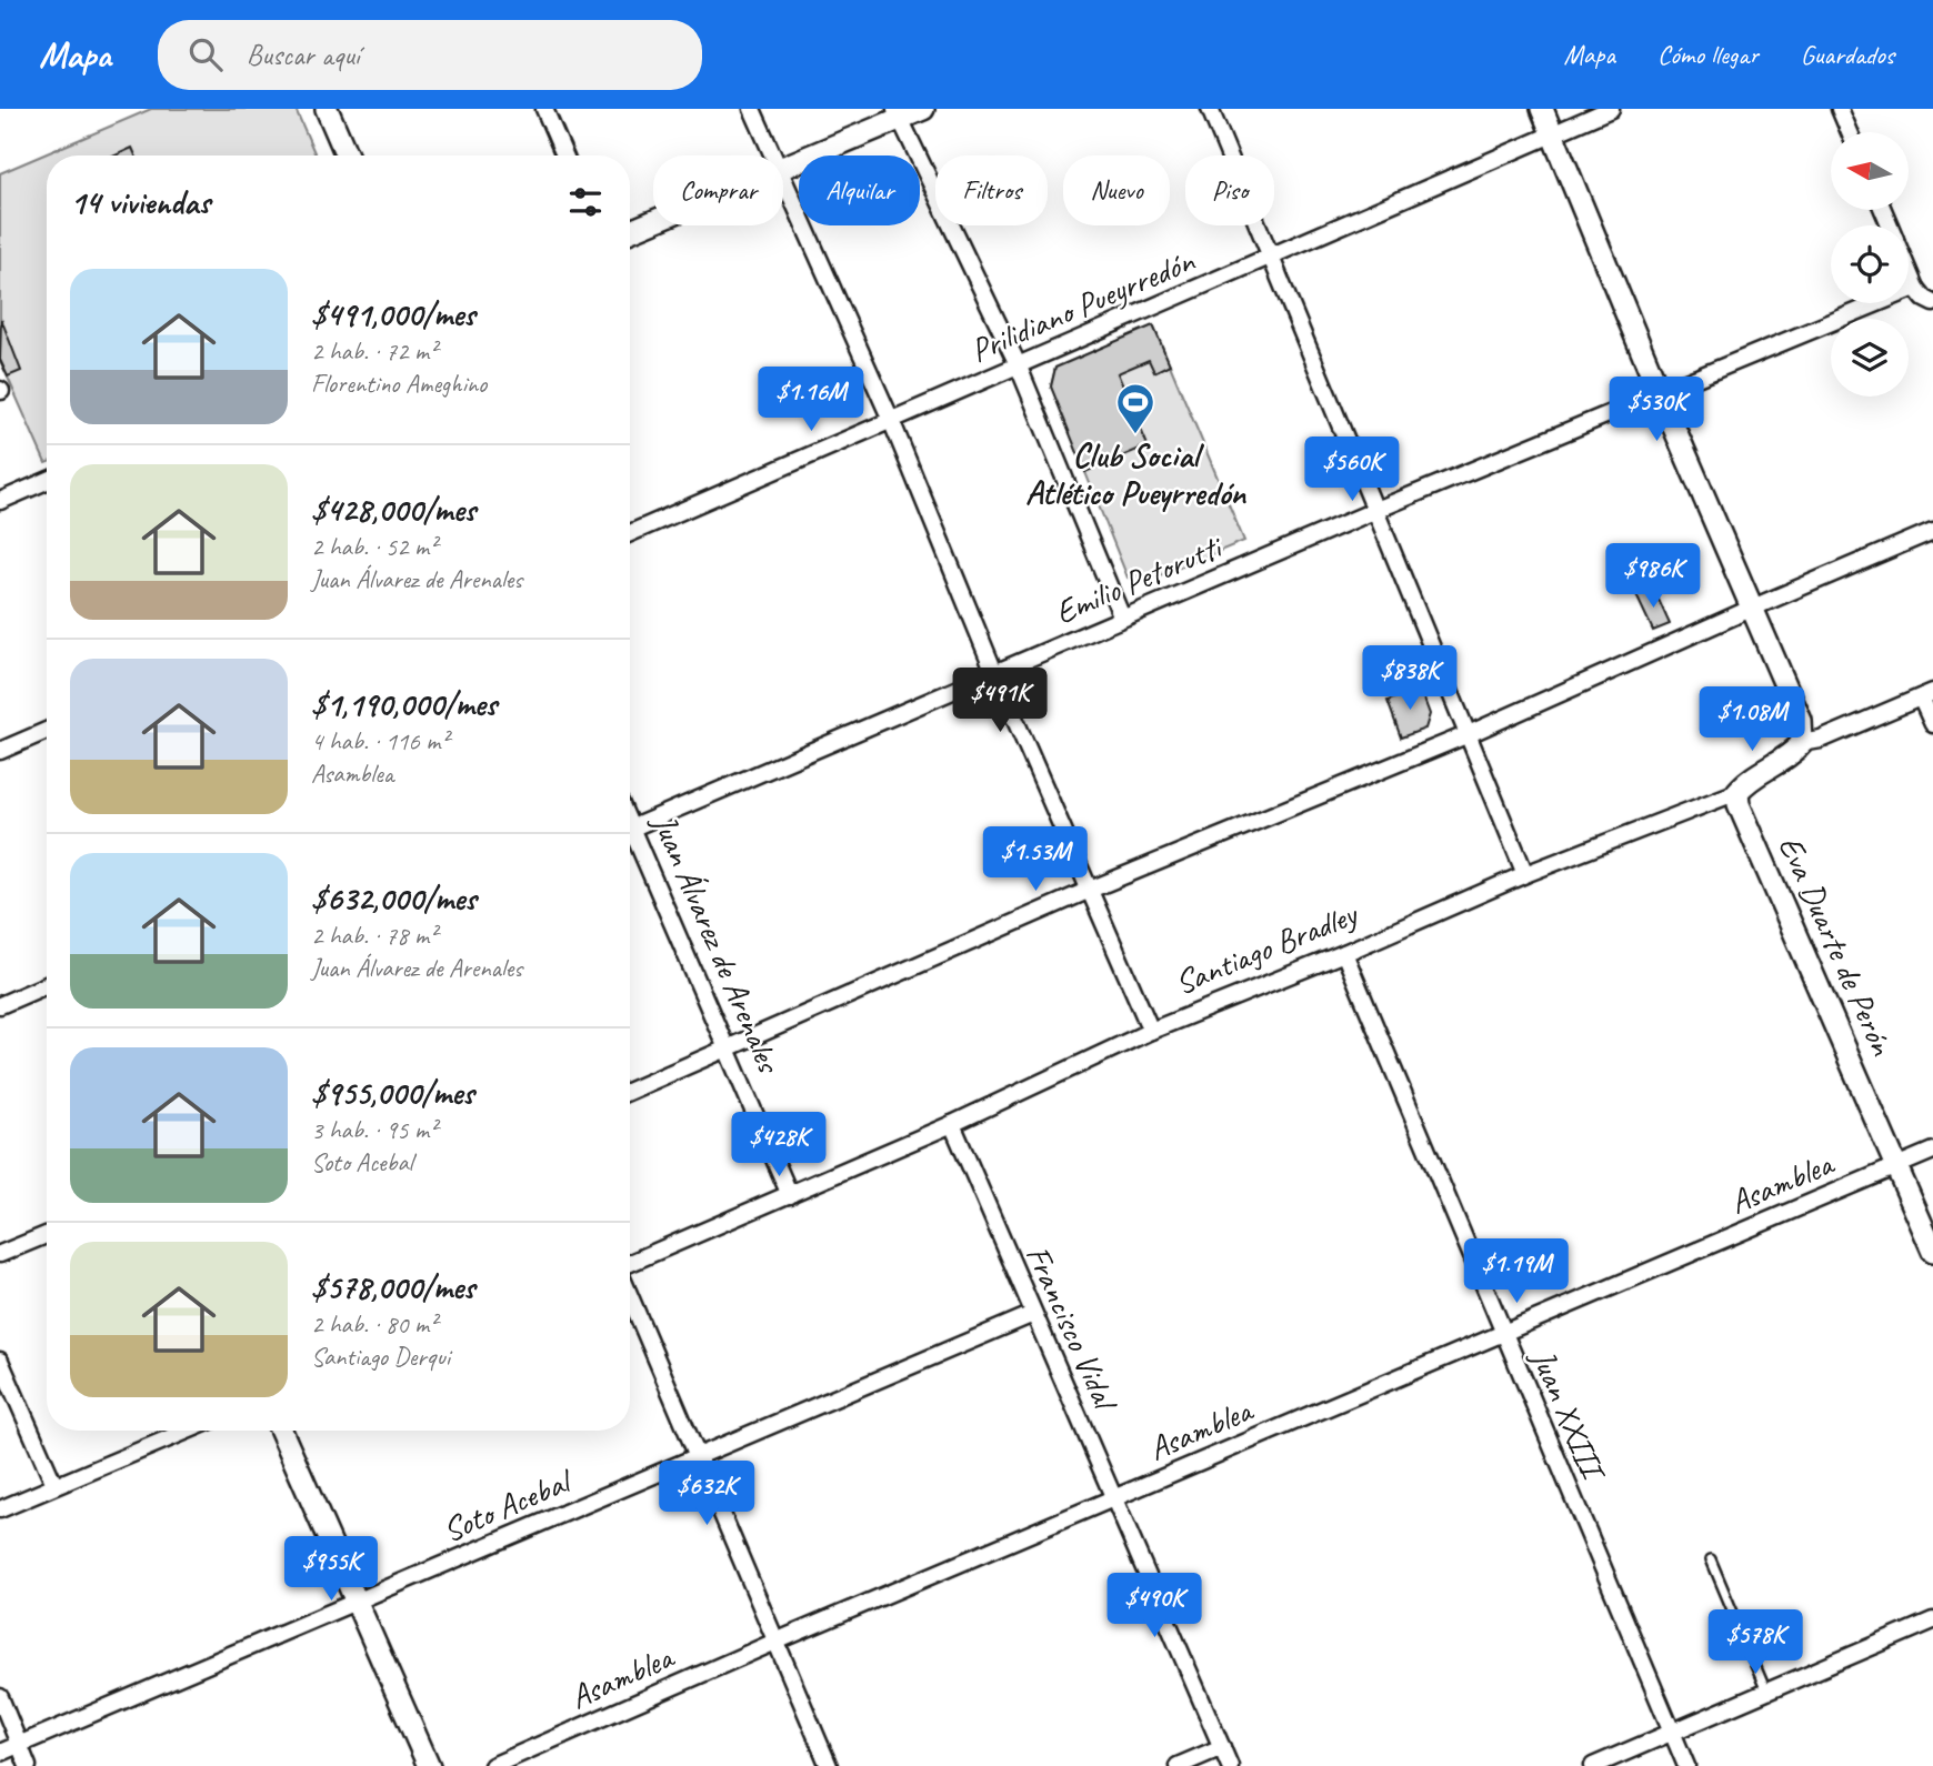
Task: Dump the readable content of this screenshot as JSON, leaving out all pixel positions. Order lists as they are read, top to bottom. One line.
{"streets":{"street":["Prilidiano Pueyrredón","Emilio Petorutti","Juan Álvarez de Arenales","Eva Duarte de Perón","Santiago Bradley","Asamblea","Francisco Vidal","Juan XXIII","Soto Acebal"]},"crossings":[["Juan Álvarez de Arenales","Santiago Bradley"],["Eva Duarte de Perón","Santiago Bradley"],["Eva Duarte de Perón","Asamblea"],["Santiago Bradley","Francisco Vidal"],["Santiago Bradley","Juan XXIII"],["Asamblea","Francisco Vidal"],["Asamblea","Juan XXIII"],["Francisco Vidal","Soto Acebal"]],"places":{"sports":["Club Social Atlético Pueyrredón"]},"north":"left","page":{"header":"Mapa","search":"Buscar aquí","nav":["Mapa","Cómo llegar","Guardados"],"chip":["Comprar","Alquilar","Filtros","Nuevo","Piso"],"heading":"14 viviendas","list":[{"name":"$491,000/mes","note":"2 hab. · 72 m² · Florentino Ameghino"},{"name":"$428,000/mes","note":"2 hab. · 52 m² · Juan Álvarez de Arenales"},{"name":"$1,190,000/mes","note":"4 hab. · 116 m² · Asamblea"},{"name":"$632,000/mes","note":"2 hab. · 78 m² · Juan Álvarez de Arenales"},{"name":"$955,000/mes","note":"3 hab. · 95 m² · Soto Acebal"},{"name":"$578,000/mes","note":"2 hab. · 80 m² · Santiago Derqui"}],"price":["$1.16M","$530K","$560K","$986K","$838K","$491K","$1.08M","$1.53M","$428K","$1.19M","$632K","$955K","$490K","$578K"]}}
